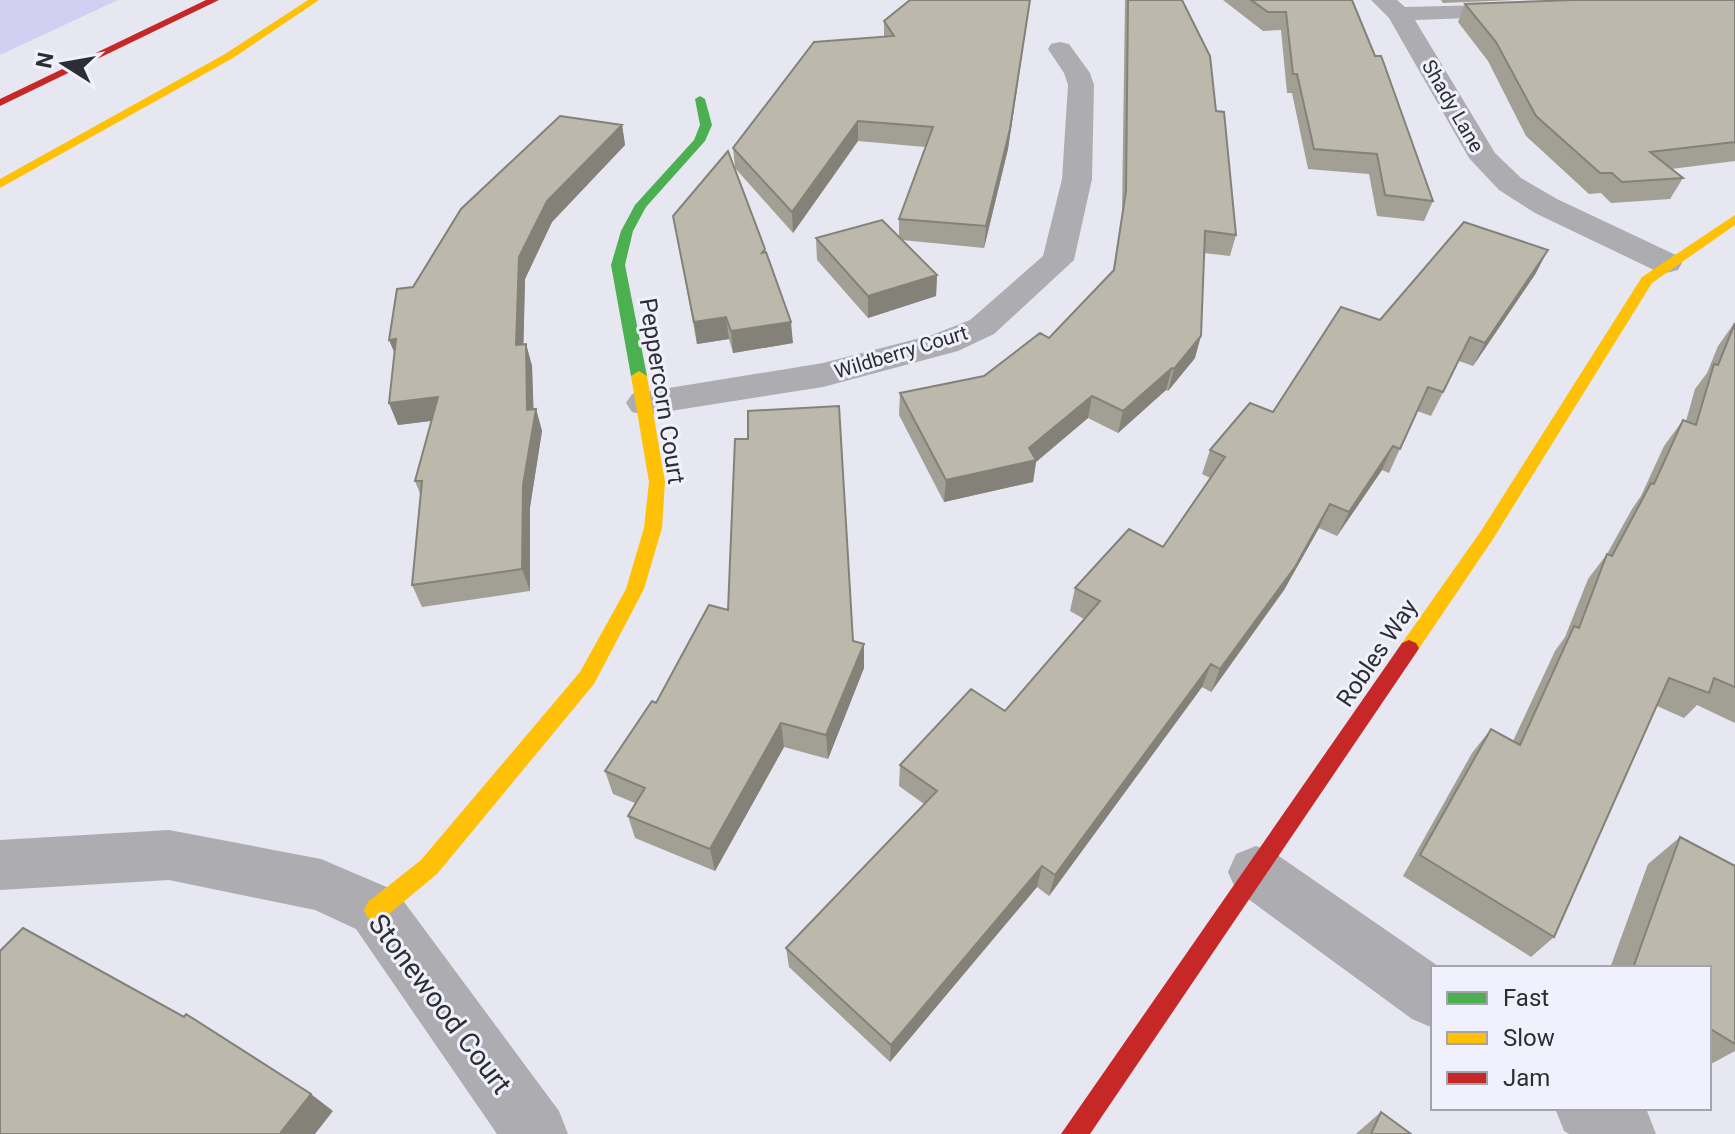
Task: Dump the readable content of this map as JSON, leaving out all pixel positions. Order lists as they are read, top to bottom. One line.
{"streets":{"main road":["Peppercorn Court","Robles Way"],"street":["Shady Lane","Wildberry Court","Stonewood Court"]},"crossings":[["Shady Lane","Robles Way"],["Wildberry Court","Peppercorn Court"],["Peppercorn Court","Stonewood Court"]],"legend":["Fast","Slow","Jam"],"north":"left"}
